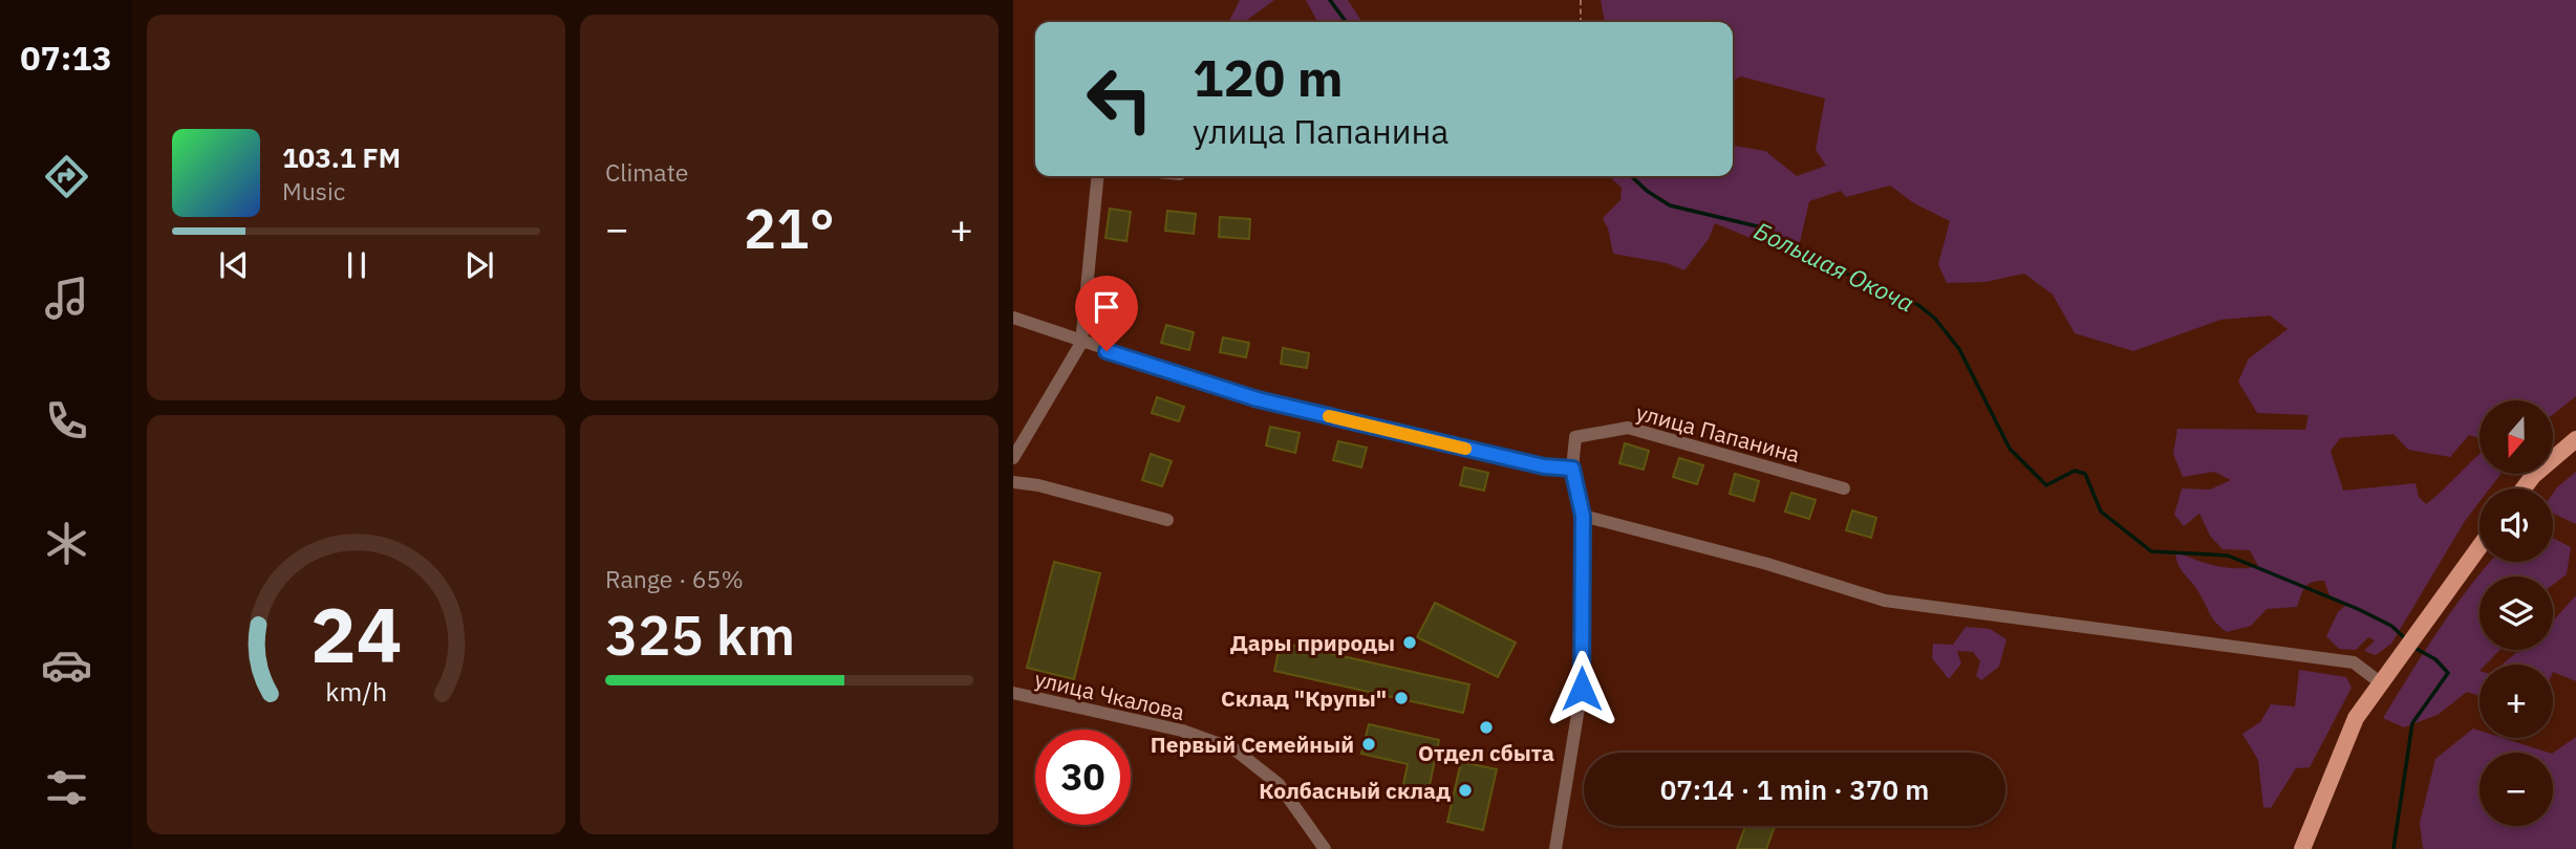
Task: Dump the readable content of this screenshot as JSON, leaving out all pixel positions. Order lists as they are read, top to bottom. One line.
{"streets":{"street":["улица Папанина","улица Чкалова"]},"water":["Большая Окоча"],"places":["Дары природы","Склад \"Крупы\"","Отдел сбыта","Первый Семейный","Колбасный склад"],"north":"bottom","page":{"tabs":"07:13","tile":["Climate",["Range · 65%","325 km"]],"turn":["120 m","улица Папанина"],"song":["103.1 FM","Music"],"heat":["−","21°","+"],"map_buttons":["+","−"],"limit":"30","trip":"07:14 · 1 min · 370 m","gauge":["24","km/h"]}}
